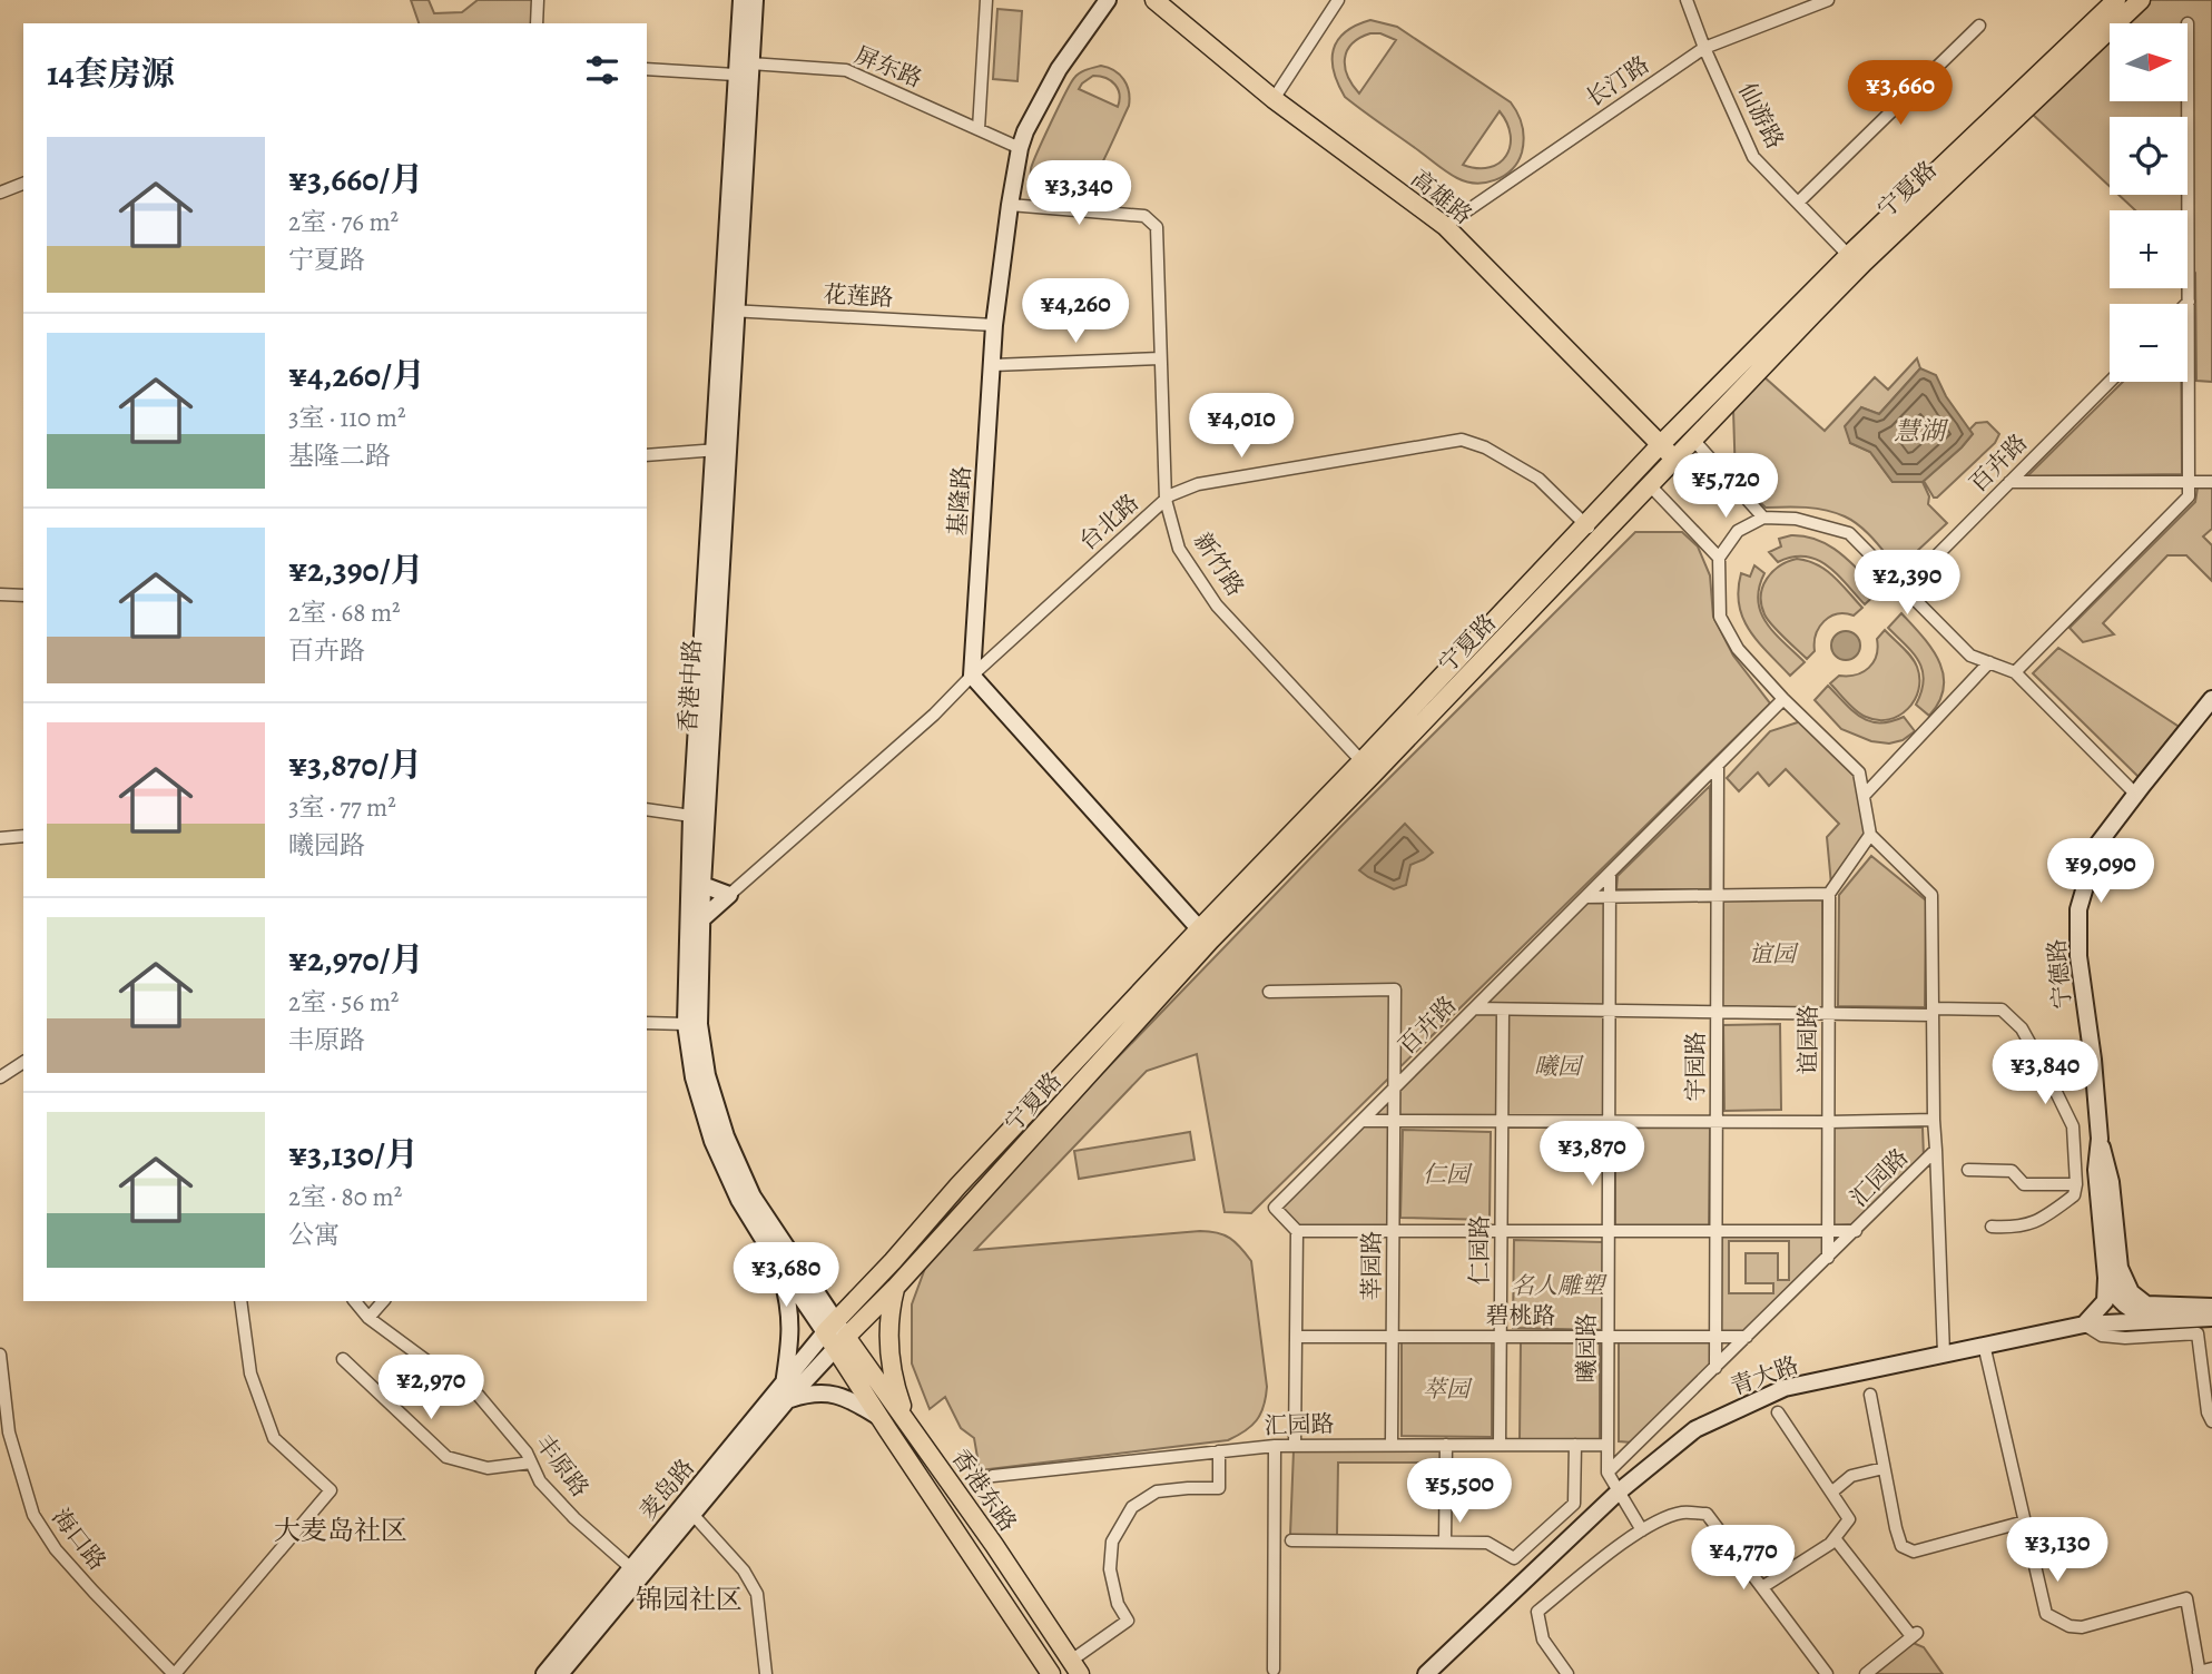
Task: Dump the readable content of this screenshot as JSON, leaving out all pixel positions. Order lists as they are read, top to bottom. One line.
{"streets":{"main road":["宁夏路","高雄路","基隆路","香港中路","宁德路","青大路","麦岛路","香港东路"],"street":["屏东路","长汀路","仙游路","花莲路","百卉路","台北路","新竹路","谊园路","宇园路","汇园路","仁园路","碧桃路","曦园路","丰原路","海口路"]},"crossings":[["屏东路","基隆路"],["屏东路","香港中路"],["长汀路","仙游路"],["长汀路","高雄路"],["仙游路","宁夏路"],["宁夏路","高雄路"],["宁夏路","台北路"],["宁夏路","新竹路"],["宁夏路","香港中路"],["宁夏路","麦岛路"],["宁夏路","香港东路"],["花莲路","基隆路"],["花莲路","香港中路"],["百卉路","宇园路"],["百卉路","曦园路"],["基隆路","台北路"],["基隆路","新竹路"],["台北路","新竹路"],["香港中路","麦岛路"],["香港中路","香港东路"],["宁德路","青大路"],["谊园路","汇园路"],["宇园路","汇园路"],["宇园路","碧桃路"],["汇园路","仁园路"],["汇园路","碧桃路"],["汇园路","曦园路"],["仁园路","碧桃路"],["碧桃路","曦园路"],["曦园路","青大路"],["丰原路","麦岛路"],["麦岛路","香港东路"]],"districts":["大麦岛社区","锦园社区"],"water":["慧湖"],"parks":["谊园","曦园","仁园","名人雕塑","萃园"],"north":"right","page":{"map_buttons":["+","−"],"heading":"14套房源","price":["¥3,660","¥3,340","¥4,260","¥4,010","¥5,720","¥2,390","¥9,090","¥3,840","¥3,870","¥3,680","¥2,970","¥5,500","¥3,130","¥4,770"],"list":[{"name":"¥3,660/月","note":"2室 · 76 m² · 宁夏路"},{"name":"¥4,260/月","note":"3室 · 110 m² · 基隆二路"},{"name":"¥2,390/月","note":"2室 · 68 m² · 百卉路"},{"name":"¥3,870/月","note":"3室 · 77 m² · 曦园路"},{"name":"¥2,970/月","note":"2室 · 56 m² · 丰原路"},{"name":"¥3,130/月","note":"2室 · 80 m² · 公寓"}]}}
